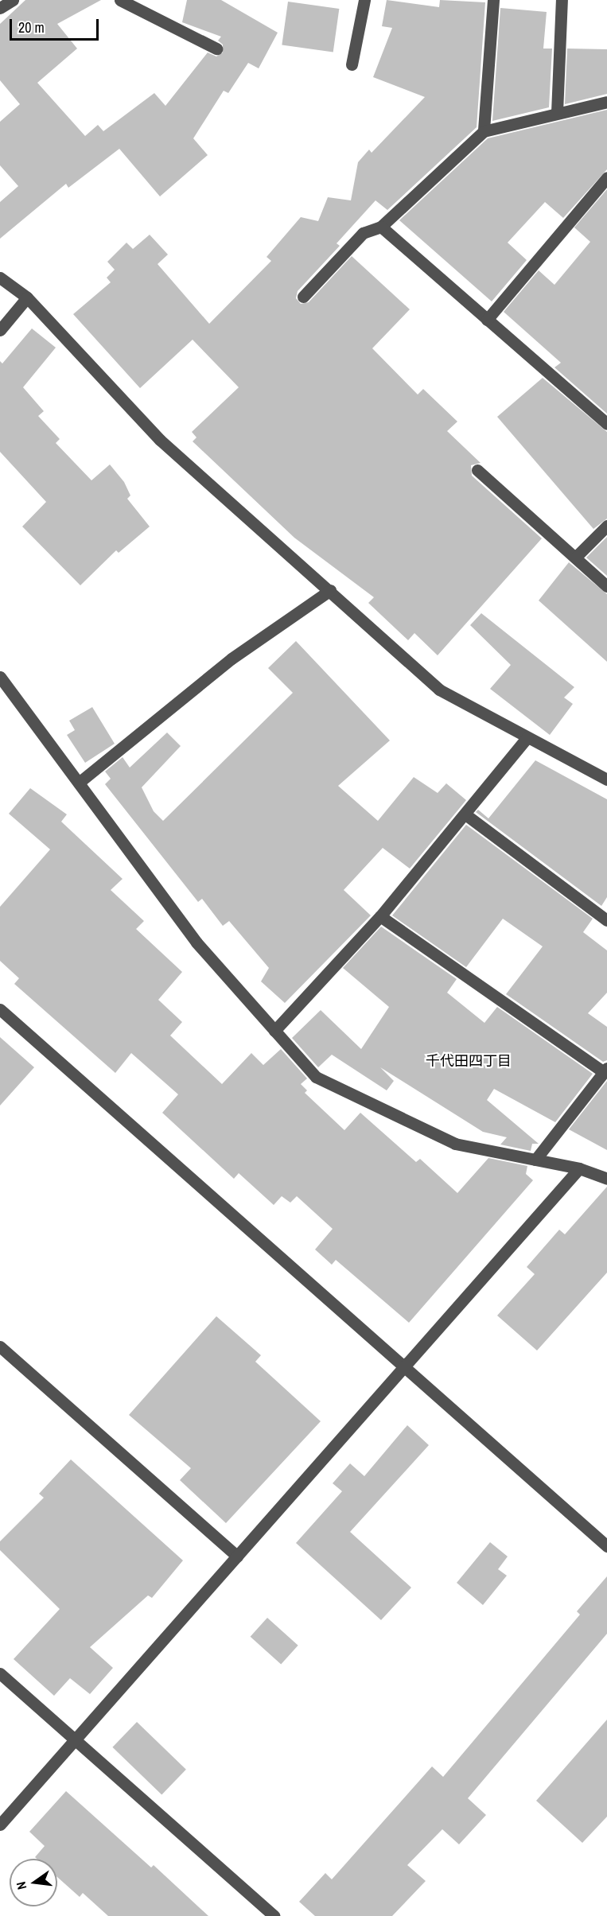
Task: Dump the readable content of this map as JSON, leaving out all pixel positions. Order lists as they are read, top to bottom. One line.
{"districts":["千代田四丁目"],"scale_bar":"20 m","north":"left"}
